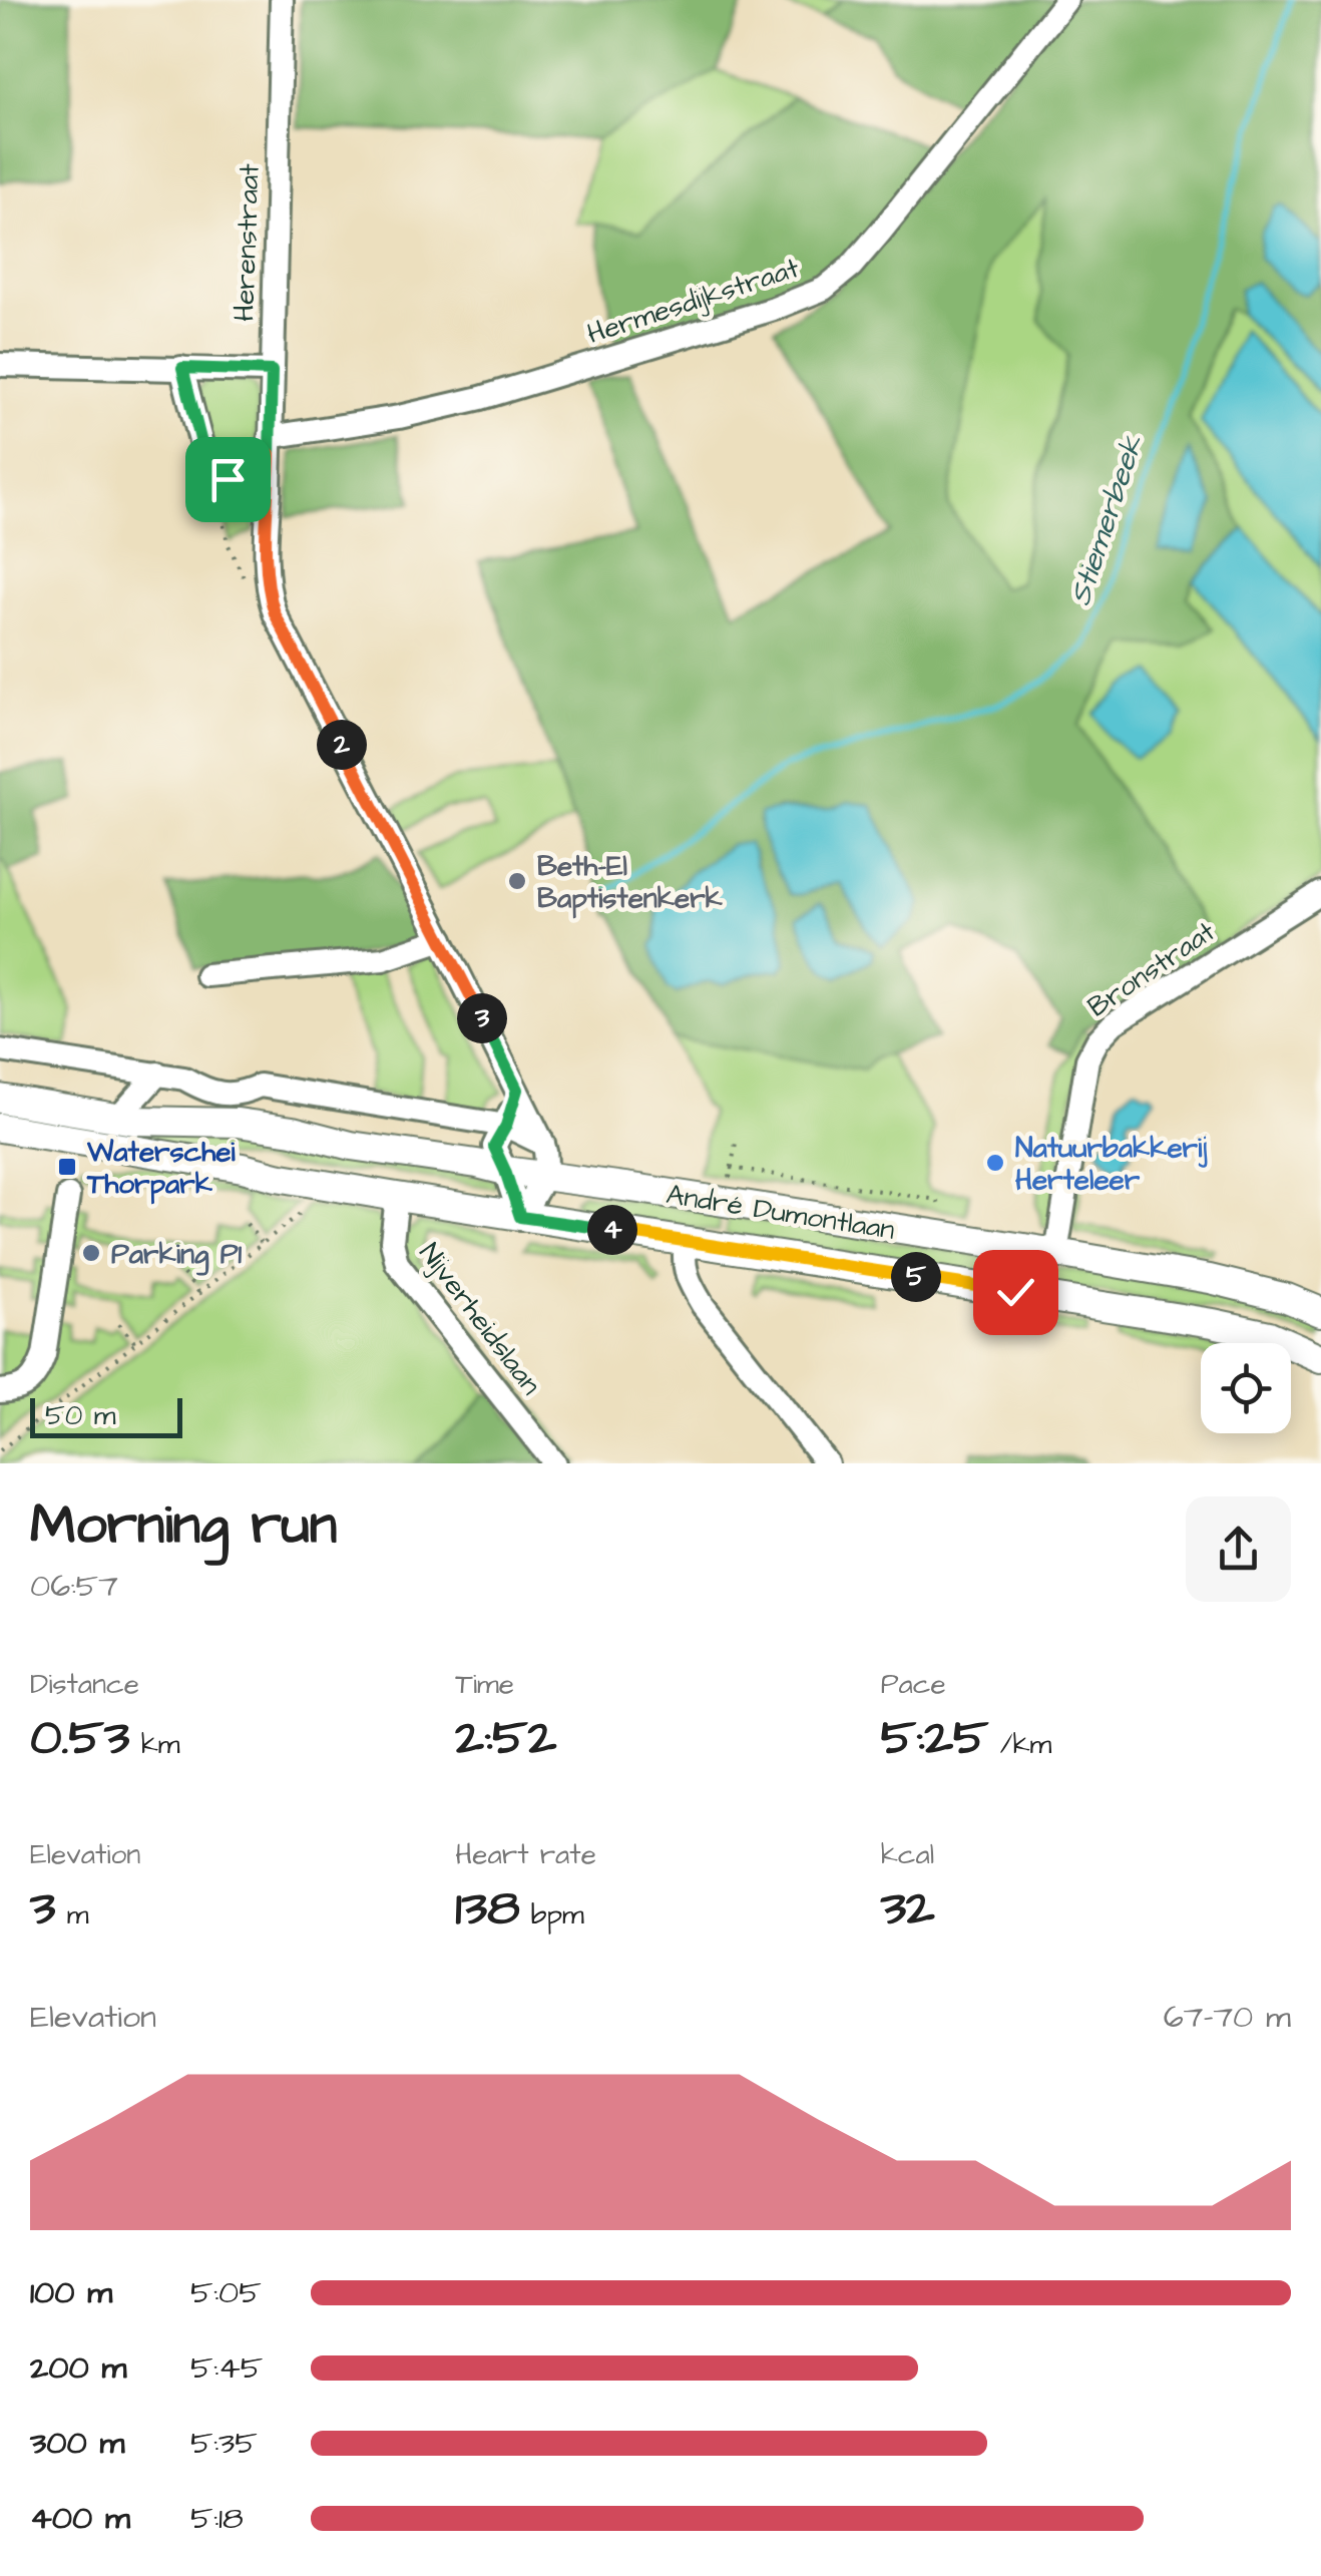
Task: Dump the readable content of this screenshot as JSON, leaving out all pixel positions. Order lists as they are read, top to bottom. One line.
{"streets":{"main road":["André Dumontlaan"],"street":["Herenstraat","Hermesdijkstraat","Bronstraat","Nijverheidslaan"]},"crossings":[["Herenstraat","Hermesdijkstraat"],["Herenstraat","André Dumontlaan"],["Bronstraat","André Dumontlaan"],["André Dumontlaan","Nijverheidslaan"]],"water":["Stiemerbeek"],"places":{"other":["Beth-El Baptistenkerk","Natuurbakkerij Herteleer","Parking P1"],"transit":["Waterschei Thorpark"]},"scale_bar":"50 m","page":{"pins":["2","3","4","5"],"scale":"50 m","heading":["Morning run","06:57"],"stats":[["Distance","0.53 km"],["Time","2:52"],["Pace","5:25 /km"],["Elevation","3 m"],["Heart rate","138 bpm"],["kcal","32"]],"chart":["Elevation","67–70 m"],"list":[{"name":"100 m","note":"5:05"},{"name":"200 m","note":"5:45"},{"name":"300 m","note":"5:35"},{"name":"400 m","note":"5:18"}]}}
